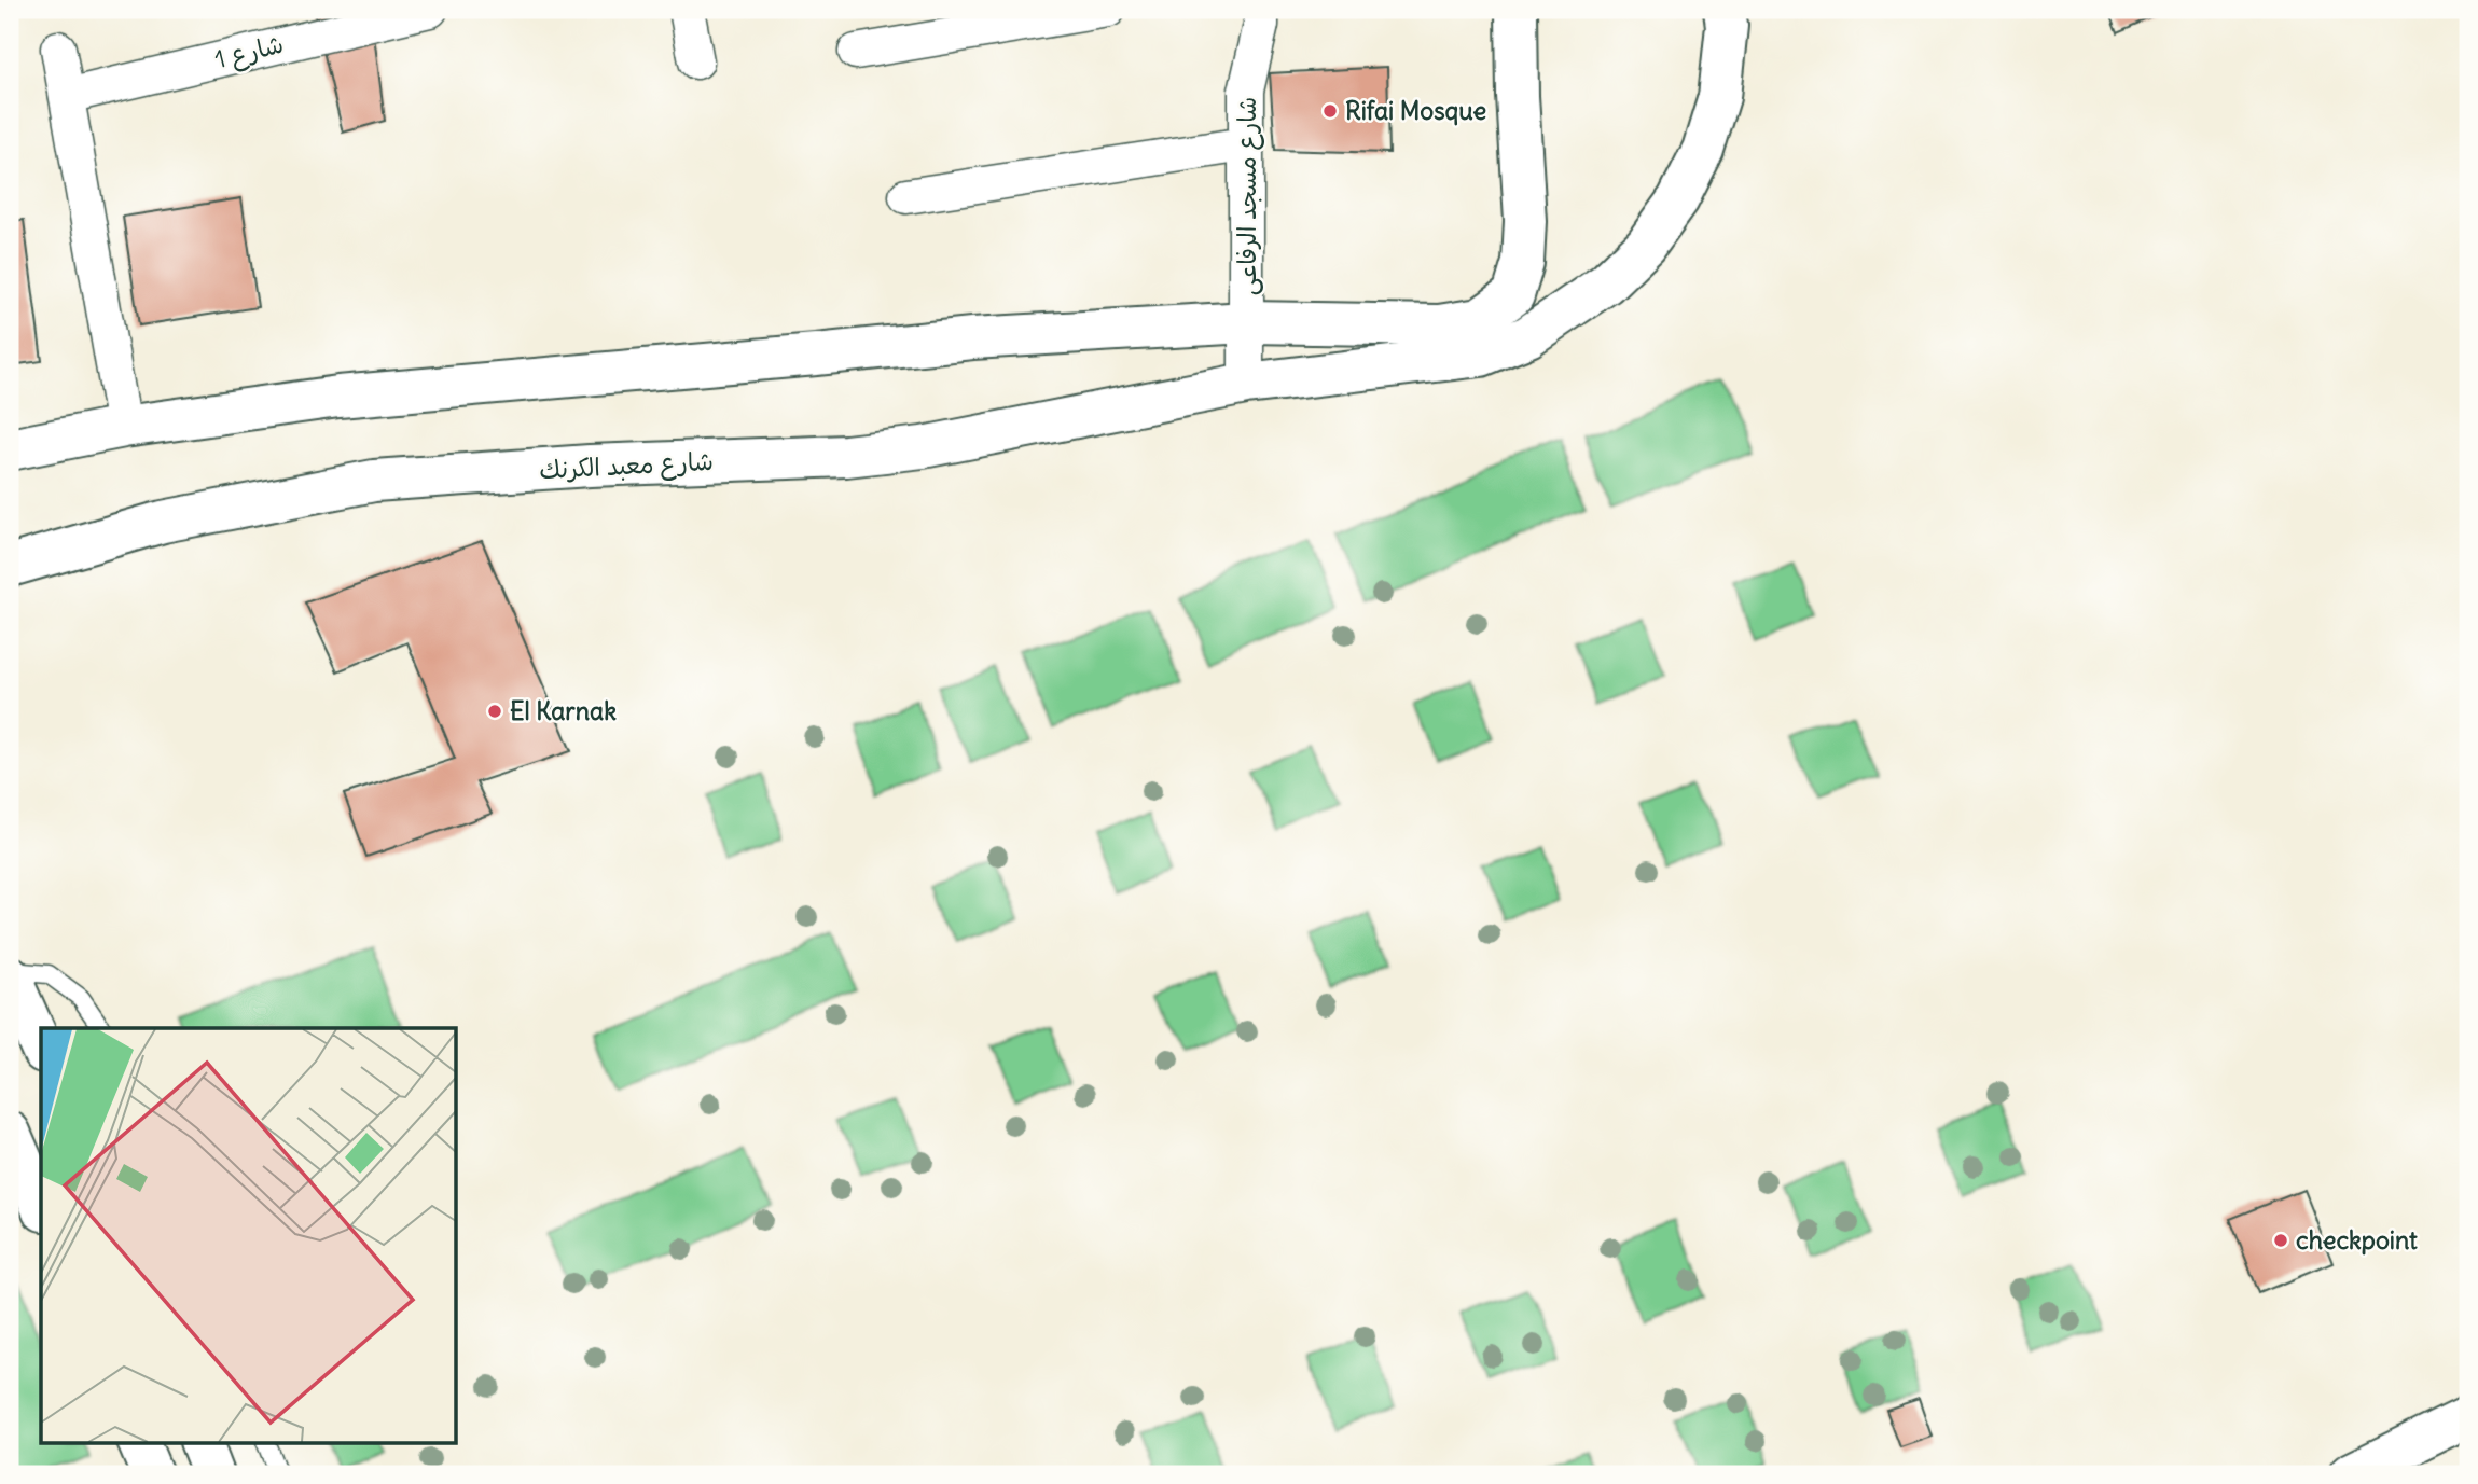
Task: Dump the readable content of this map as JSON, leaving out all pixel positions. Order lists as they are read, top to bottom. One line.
{"streets":{"street":["شارع 1","شارع مسجد الرفاعى","شارع معبد الكرنك"]},"crossings":[["شارع مسجد الرفاعى","شارع معبد الكرنك"]],"places":["Rifai Mosque","El Karnak","checkpoint"]}
